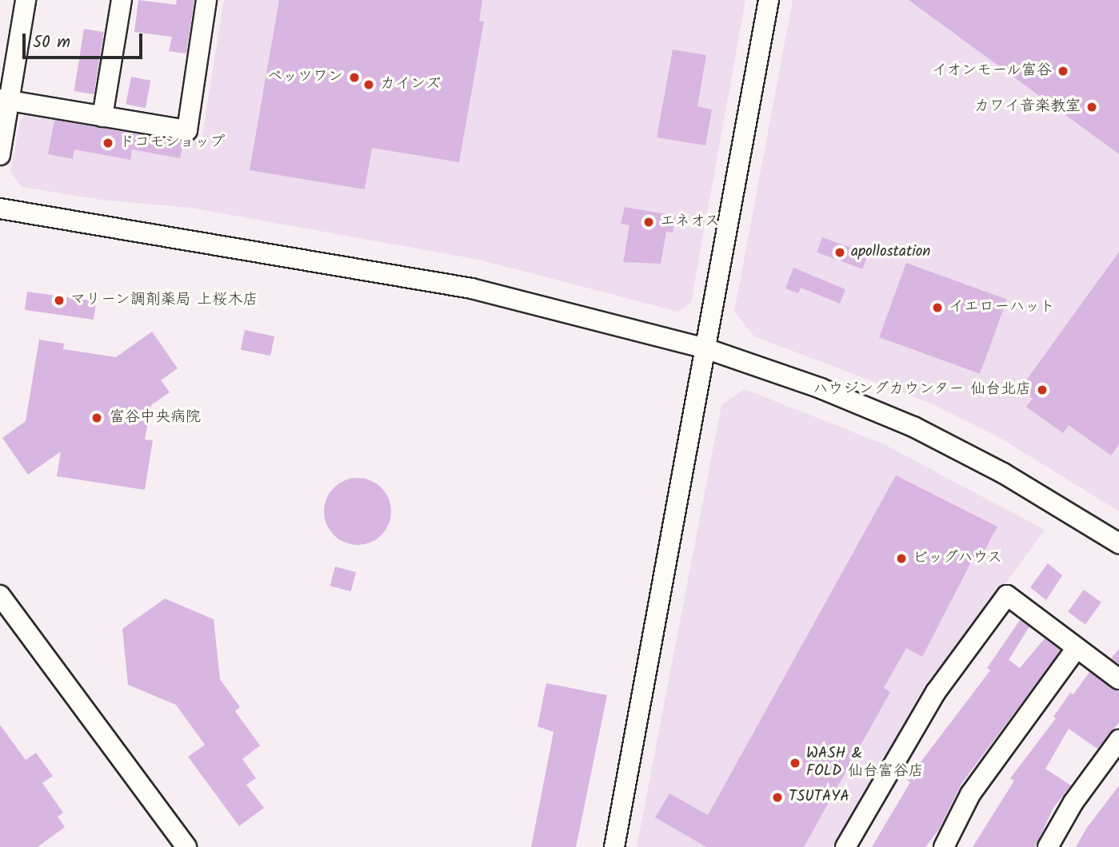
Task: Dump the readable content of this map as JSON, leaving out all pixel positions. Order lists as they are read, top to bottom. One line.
{"places":["イオンモール富谷","ペッツワン","カインズ","カワイ音楽教室","ドコモショップ","エネオス","apollostation","マリーン調剤薬局 上桜木店","イエローハット","ハウジングカウンター 仙台北店","富谷中央病院","ビッグハウス","WASH & FOLD 仙台富谷店","TSUTAYA"],"scale_bar":"50 m"}
